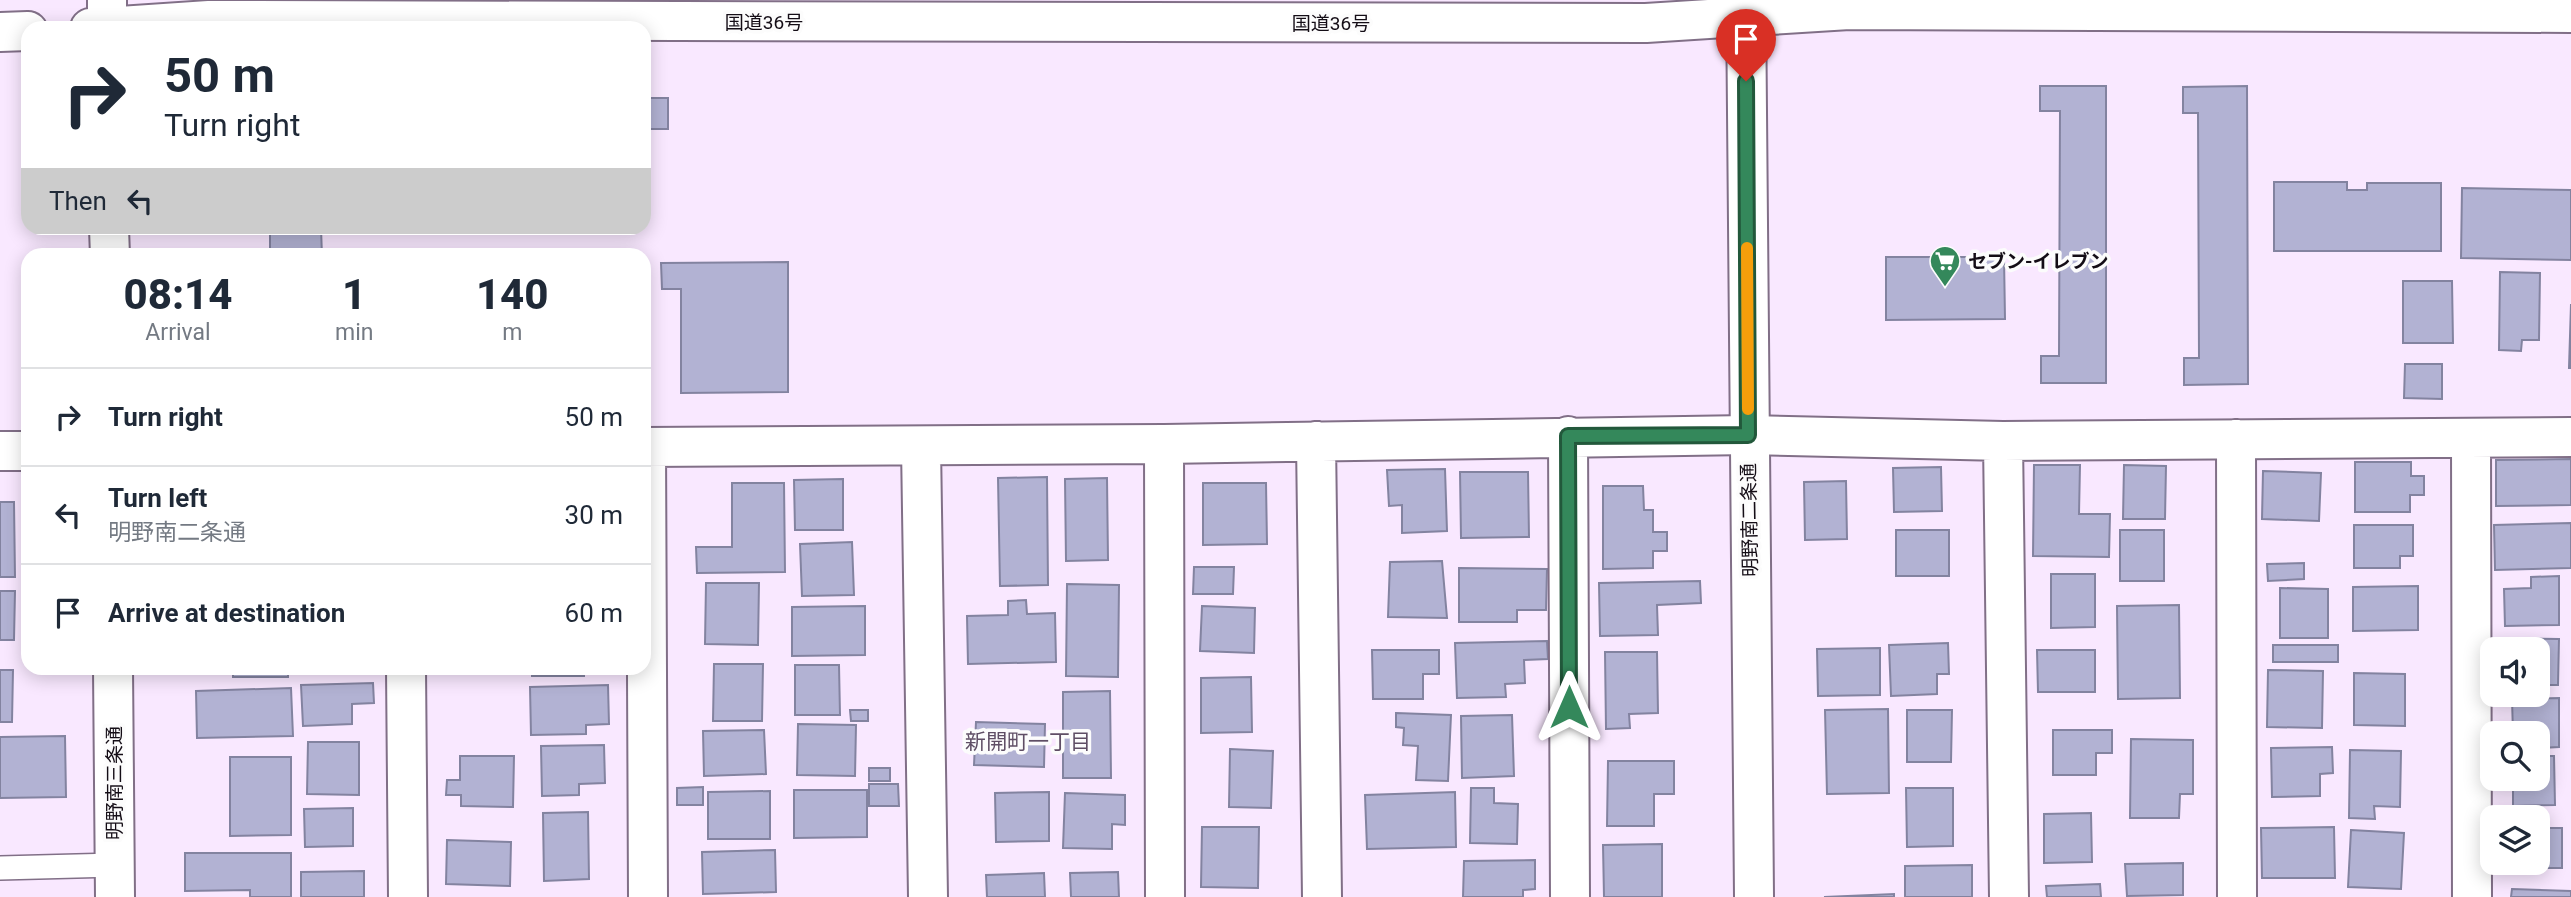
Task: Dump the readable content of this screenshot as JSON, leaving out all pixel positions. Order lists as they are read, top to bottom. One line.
{"streets":{"main road":["国道36号","明野南二条通","明野南三条通"]},"crossings":[["国道36号","明野南二条通"]],"districts":["新開町一丁目"],"places":{"supermarket":["セブン-イレブン"]},"page":{"turn":["50 m","Turn right"],"then":"Then","eta":["08:14","Arrival","1","min","140","m"],"list":[{"name":"Turn right","value":"50 m"},{"name":"Turn left","note":"明野南二条通","value":"30 m"},{"name":"Arrive at destination","value":"60 m"}]}}
